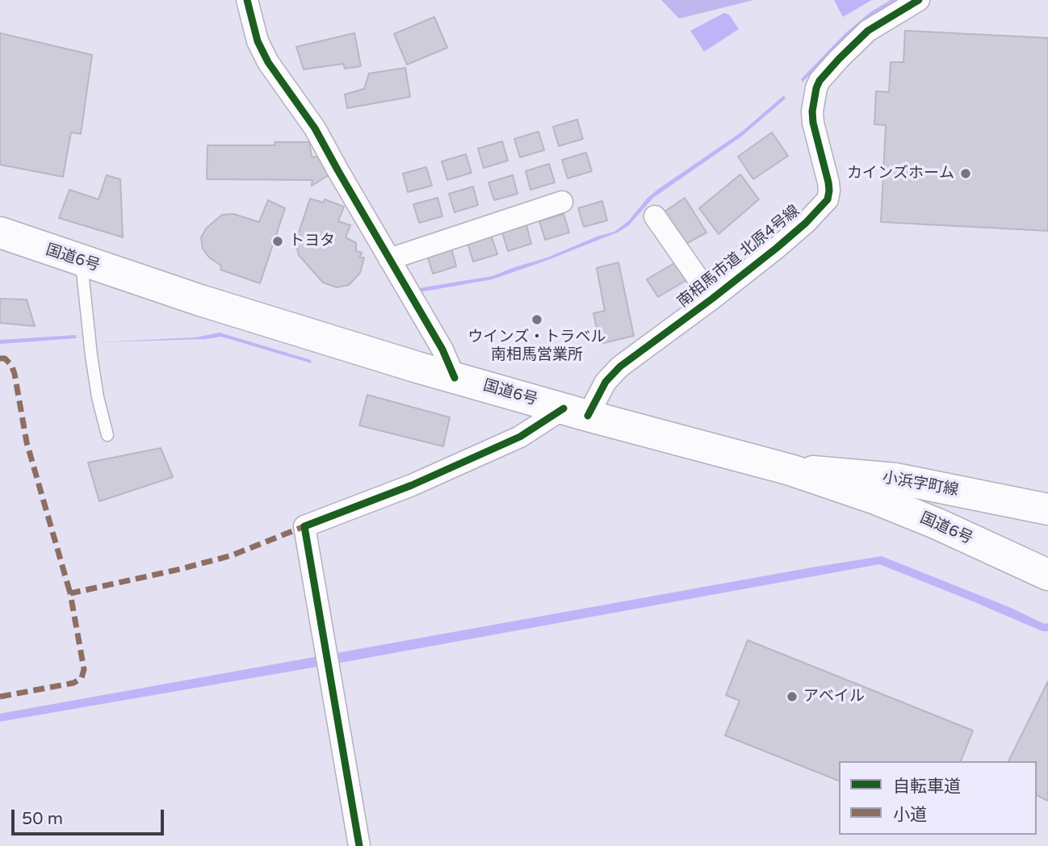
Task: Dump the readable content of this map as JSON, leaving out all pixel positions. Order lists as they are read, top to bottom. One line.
{"streets":{"main road":["国道6号","小浜字町線"],"street":["南相馬市道 北原4号線"]},"crossings":[["南相馬市道 北原4号線","国道6号"],["国道6号","小浜字町線"]],"places":["カインズホーム","トヨタ","ウインズ・トラベル 南相馬営業所","アベイル"],"legend":["自転車道","小道"],"scale_bar":"50 m"}
